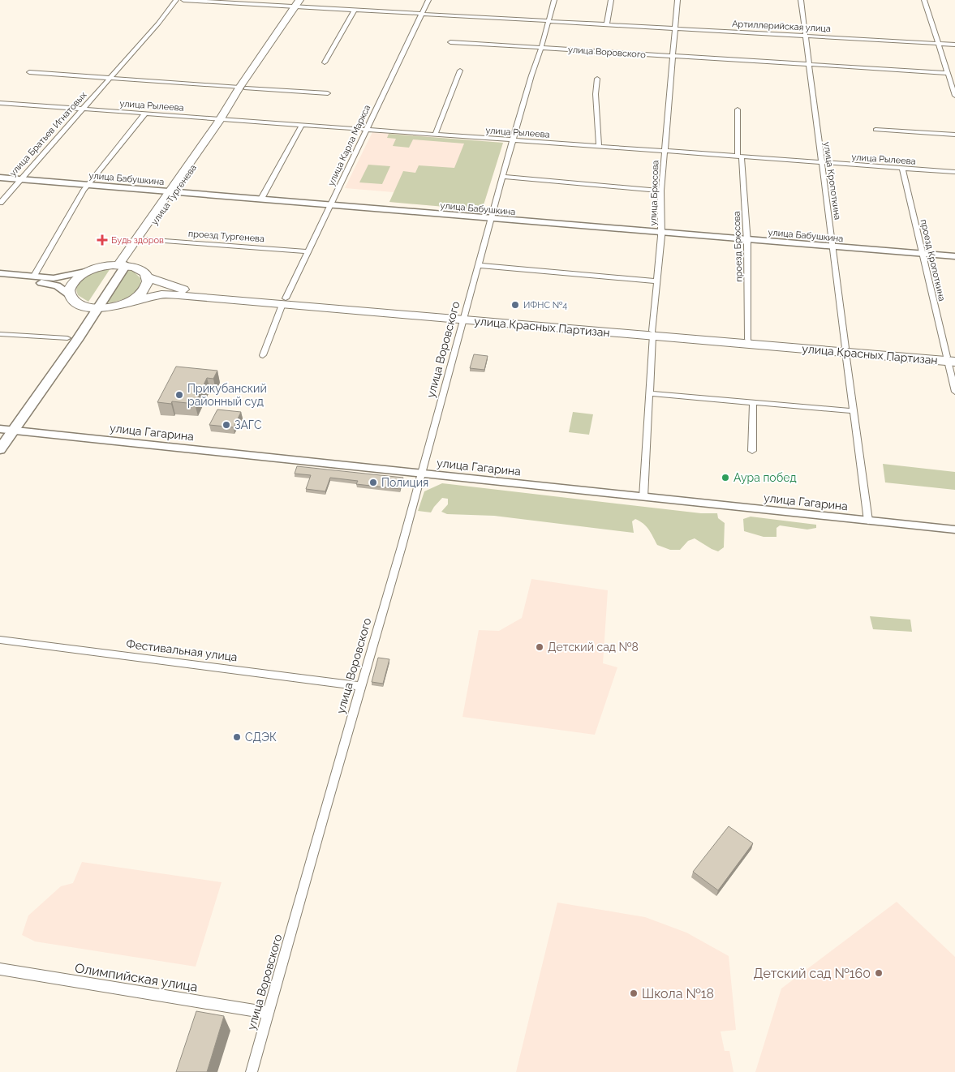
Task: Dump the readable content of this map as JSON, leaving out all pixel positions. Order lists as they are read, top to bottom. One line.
{"streets":{"highway":["улица Тургенева","улица Красных Партизан"],"street":["Артиллерийская улица","улица Воровского","улица Рылеева","улица Братьев Игнатовых","улица Карла Маркса","улица Бабушкина","улица Кропоткина","улица Брюсова","проезд Тургенева","проезд Брюсова","проезд Кропоткина","улица Гагарина","Фестивальная улица","Олимпийская улица"]},"crossings":[["Артиллерийская улица","улица Воровского"],["Артиллерийская улица","улица Карла Маркса"],["Артиллерийская улица","улица Кропоткина"],["Артиллерийская улица","улица Брюсова"],["Артиллерийская улица","улица Тургенева"],["улица Воровского","улица Рылеева"],["улица Воровского","улица Бабушкина"],["улица Воровского","улица Брюсова"],["улица Воровского","улица Красных Партизан"],["улица Воровского","улица Гагарина"],["улица Воровского","Фестивальная улица"],["улица Воровского","Олимпийская улица"],["улица Рылеева","улица Братьев Игнатовых"],["улица Рылеева","улица Карла Маркса"],["улица Рылеева","улица Кропоткина"],["улица Рылеева","улица Брюсова"],["улица Рылеева","улица Тургенева"],["улица Рылеева","проезд Брюсова"],["улица Рылеева","проезд Кропоткина"],["улица Братьев Игнатовых","улица Бабушкина"],["улица Братьев Игнатовых","улица Тургенева"],["улица Карла Маркса","улица Бабушкина"],["улица Карла Маркса","проезд Тургенева"],["улица Карла Маркса","улица Красных Партизан"],["улица Бабушкина","улица Кропоткина"],["улица Бабушкина","улица Брюсова"],["улица Бабушкина","улица Тургенева"],["улица Бабушкина","проезд Брюсова"],["улица Бабушкина","проезд Кропоткина"],["улица Кропоткина","улица Красных Партизан"],["улица Кропоткина","улица Гагарина"],["улица Брюсова","улица Красных Партизан"],["улица Брюсова","улица Гагарина"],["улица Тургенева","проезд Тургенева"],["улица Тургенева","улица Красных Партизан"],["улица Тургенева","улица Гагарина"],["проезд Брюсова","улица Красных Партизан"],["проезд Кропоткина","улица Красных Партизан"]],"places":{"health":["Будь здоров"],"other":["ИФНС №4","Прикубанский районный суд","ЗАГС","Аура побед","Полиция","Детский сад №8","СДЭК","Детский сад №160","Школа №18"]}}
